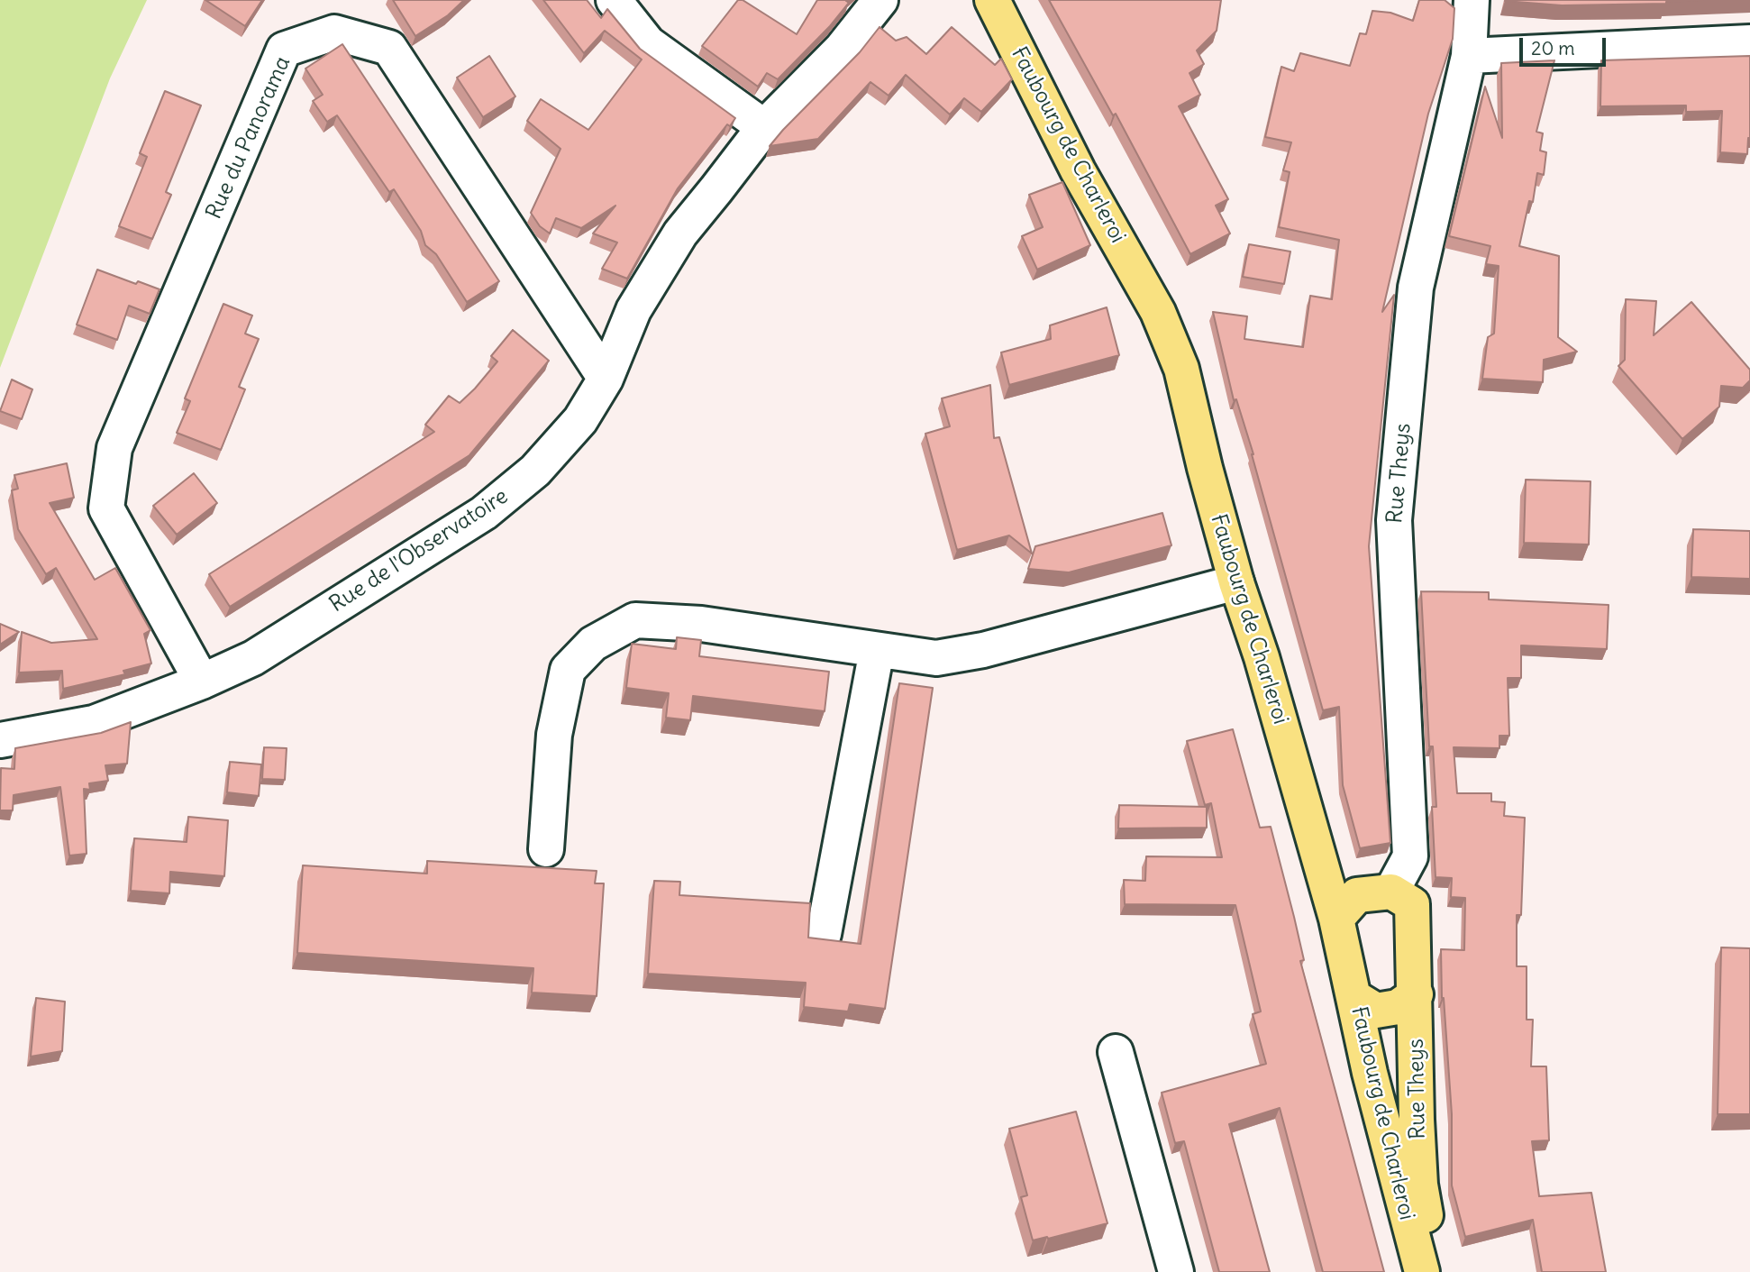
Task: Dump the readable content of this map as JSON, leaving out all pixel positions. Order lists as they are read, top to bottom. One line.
{"streets":{"main road":["Faubourg de Charleroi","Rue Theys"],"street":["Rue du Panorama","Rue de l'Observatoire"]},"crossings":[["Rue du Panorama","Rue de l'Observatoire"],["Faubourg de Charleroi","Rue Theys"]],"scale_bar":"20 m"}
